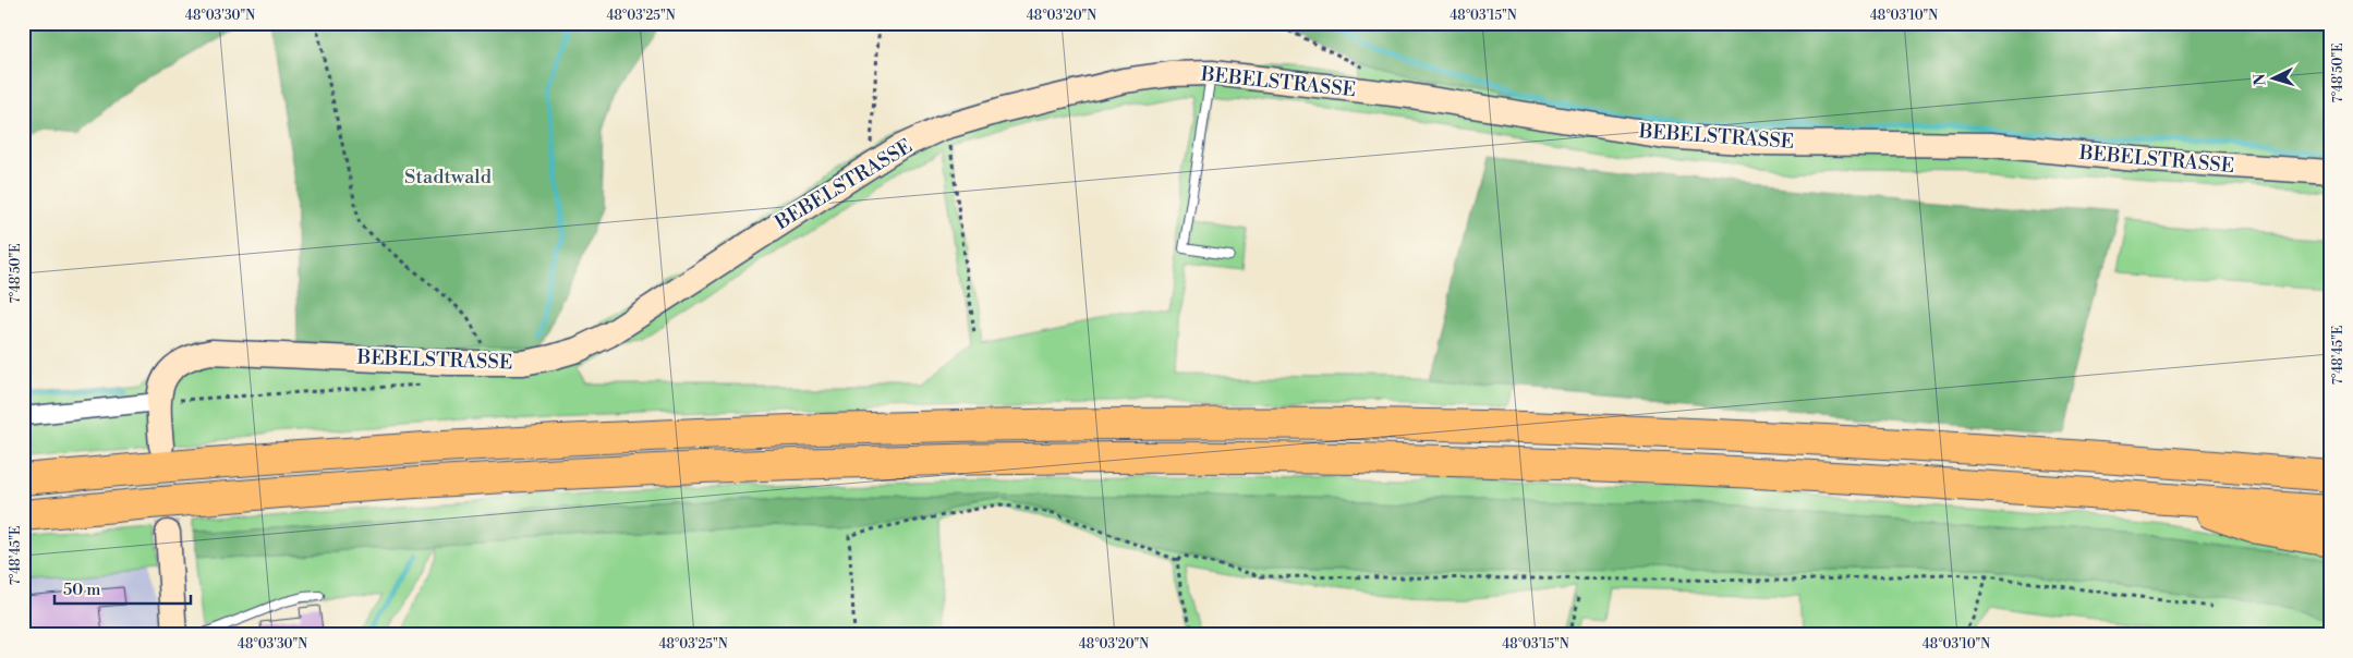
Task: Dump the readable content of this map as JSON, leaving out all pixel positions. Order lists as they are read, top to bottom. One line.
{"streets":{"street":["BEBELSTRASSE"]},"parks":["Stadtwald"],"scale_bar":"50 m","north":"left","coordinates":["48°03'30\"N","48°03'25\"N","48°03'20\"N","48°03'15\"N","48°03'10\"N","7°48'50\"E","7°48'45\"E"]}
